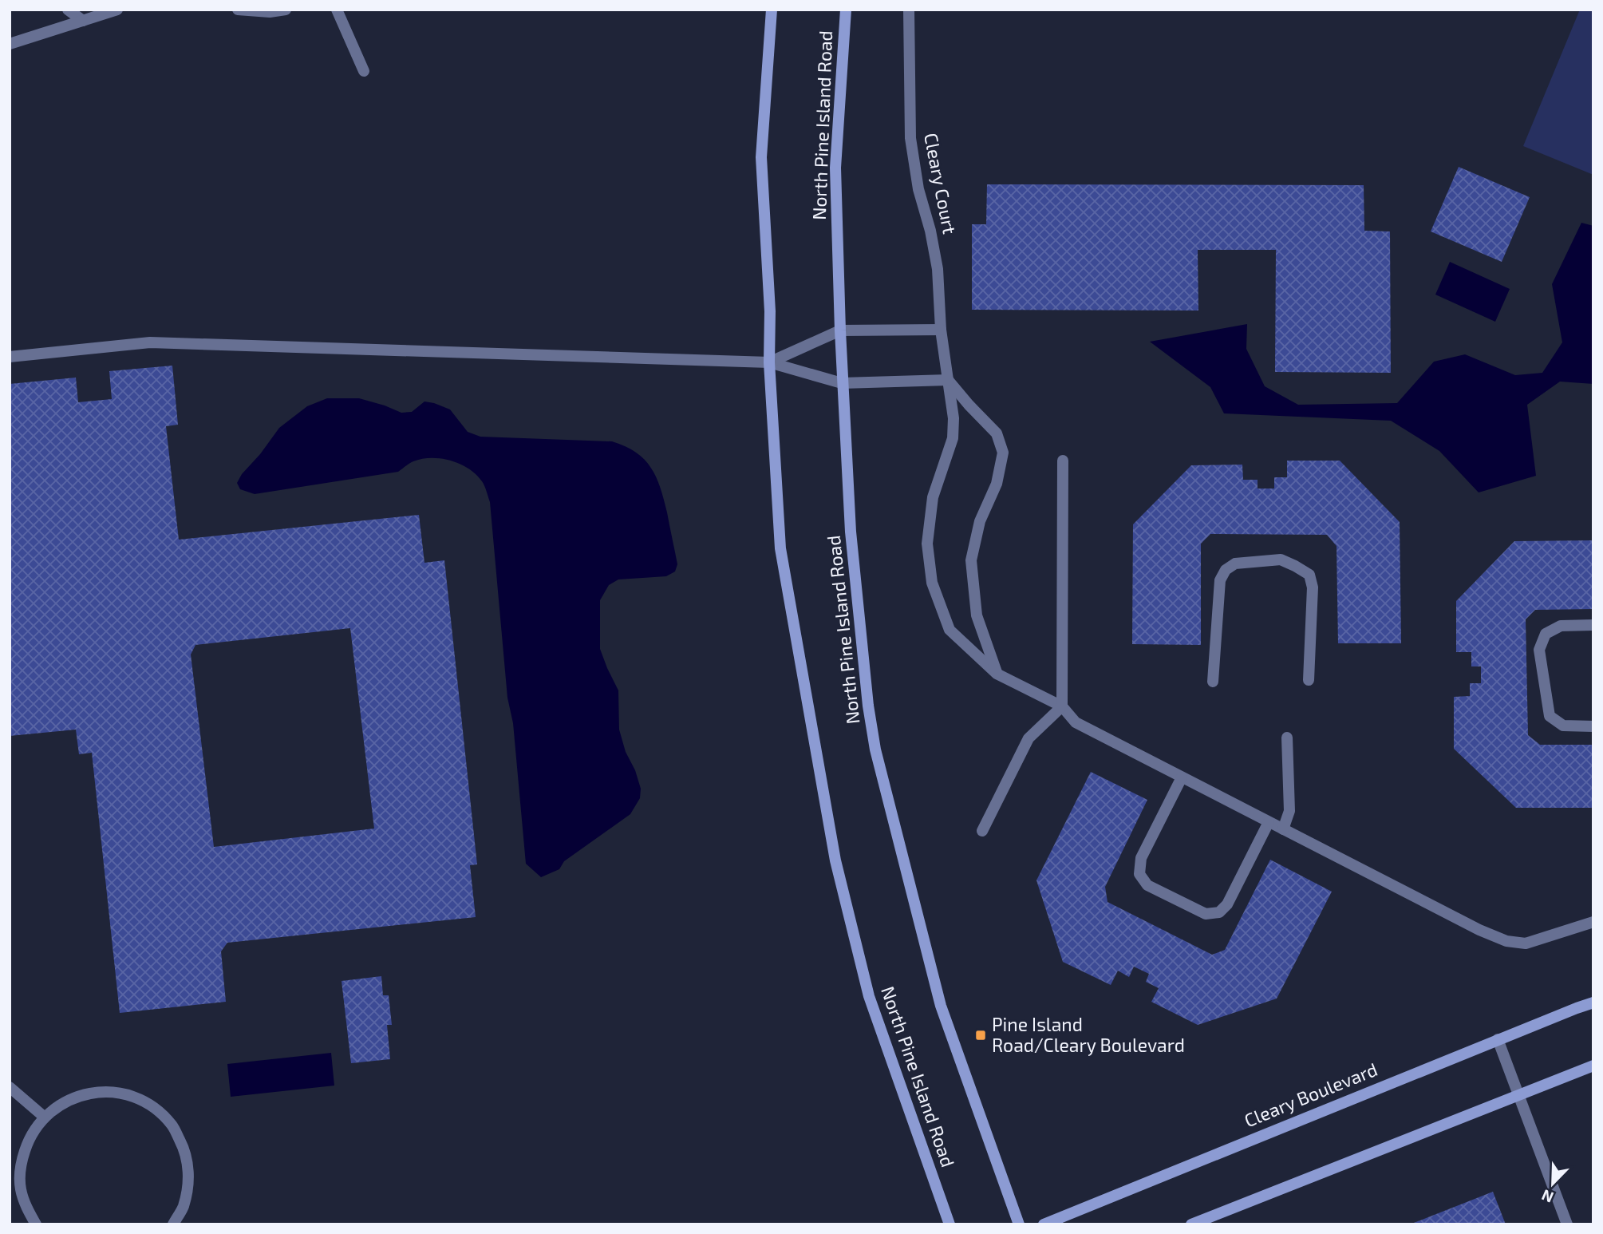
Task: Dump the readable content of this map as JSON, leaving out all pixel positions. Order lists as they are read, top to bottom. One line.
{"streets":{"main road":["North Pine Island Road","Cleary Boulevard"],"street":["Cleary Court"]},"places":{"transit":["Pine Island Road/Cleary Boulevard"]},"north":"bottom left"}
